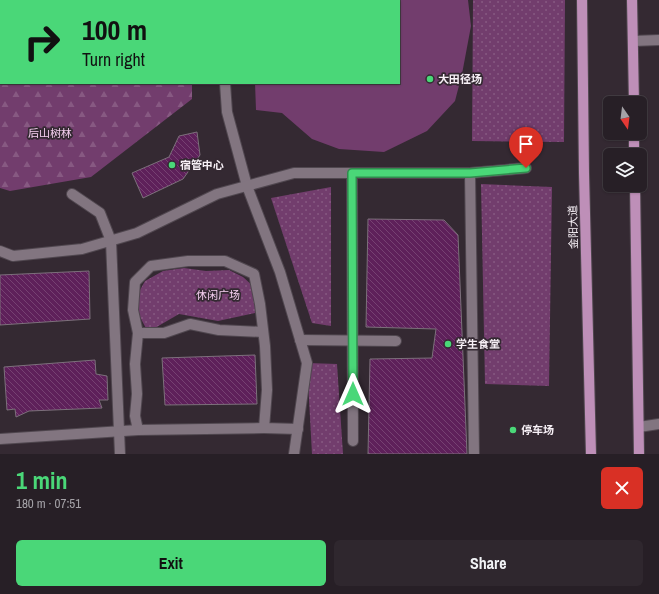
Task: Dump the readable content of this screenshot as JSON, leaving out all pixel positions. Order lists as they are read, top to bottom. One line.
{"streets":{"main road":["金阳大道"]},"parks":["后山树林","休闲广场"],"places":["大田径场","宿管中心","学生食堂","停车场"],"north":"bottom","page":{"turn":["100 m","Turn right"],"heading":["1 min","180 m · 07:51"],"buttons":["Exit","Share"]}}
